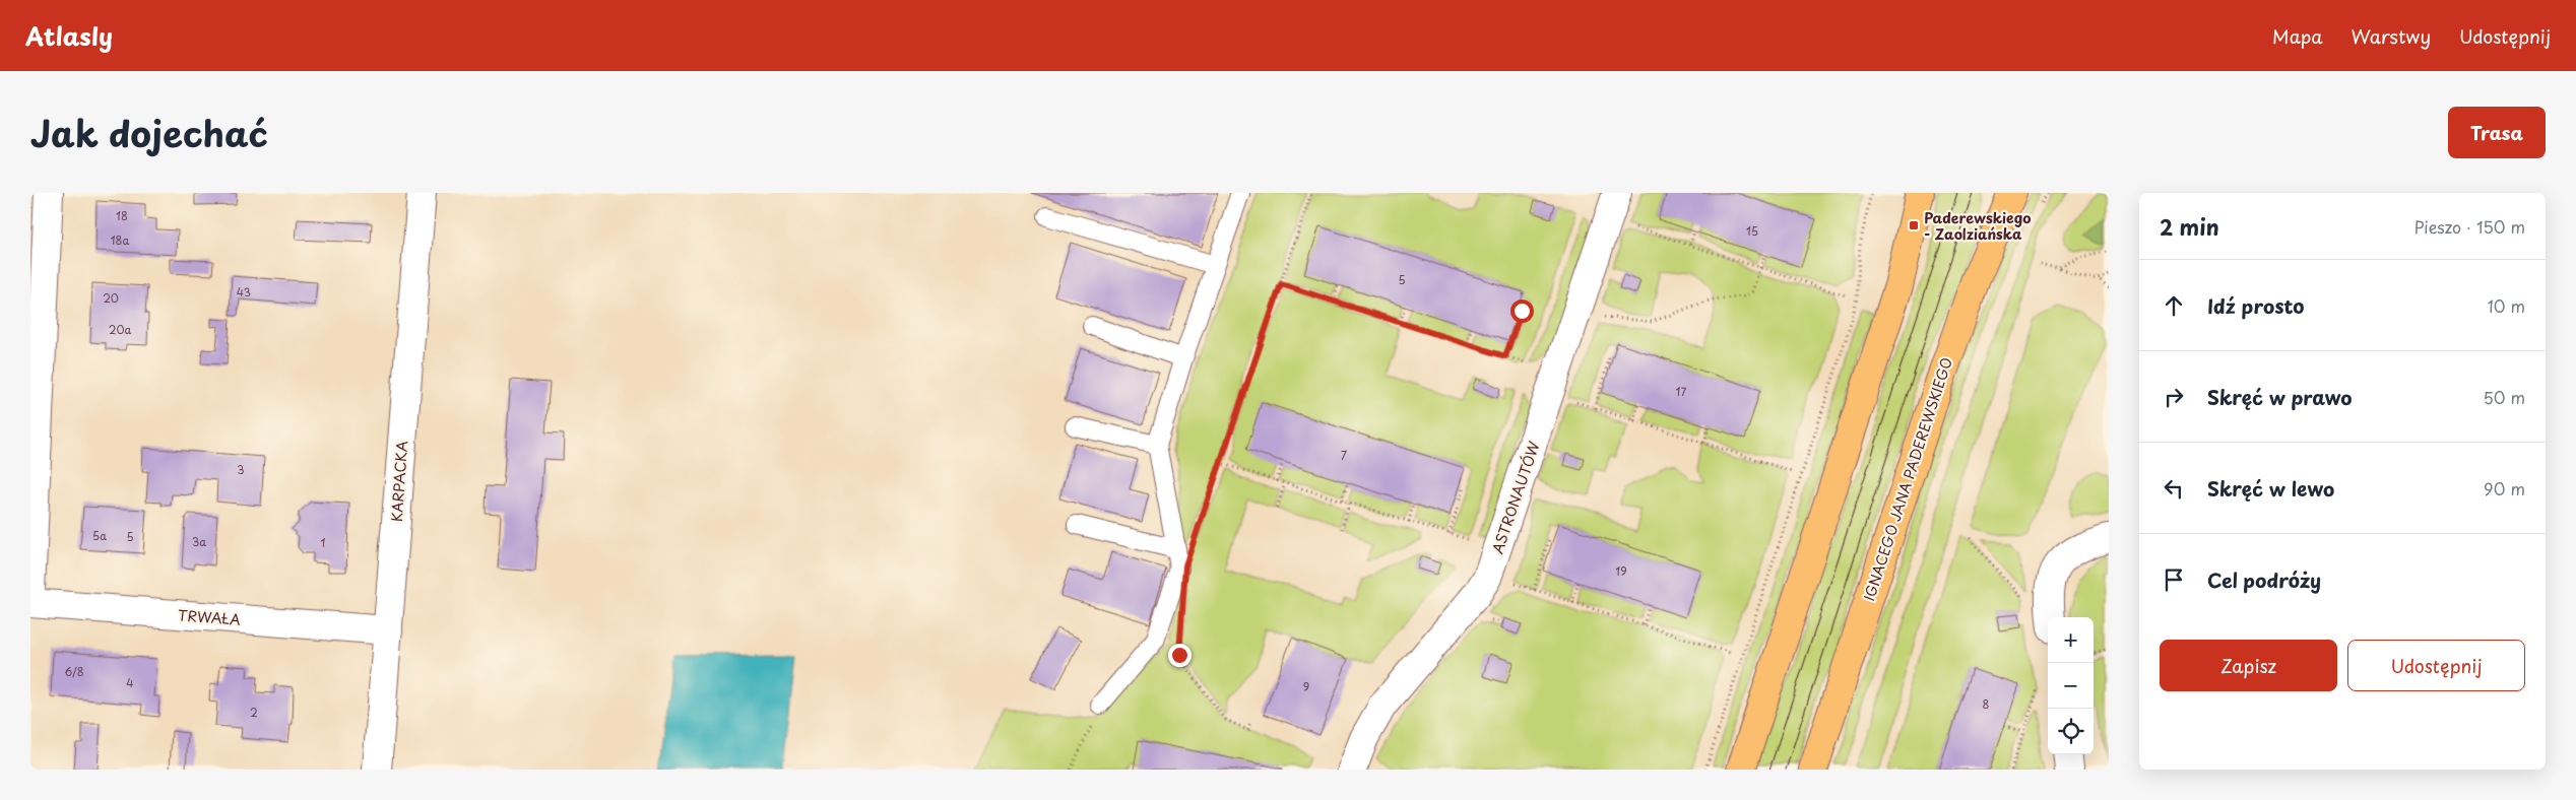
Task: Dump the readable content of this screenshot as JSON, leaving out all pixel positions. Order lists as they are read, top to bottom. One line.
{"streets":{"main road":["IGNACEGO JANA PADEREWSKIEGO"],"street":["KARPACKA","ASTRONAUTÓW","TRWAŁA"]},"crossings":[["KARPACKA","TRWAŁA"]],"places":{"transit":["Paderewskiego - Zaolziańska"]},"house_numbers":["18","15","18a","5","43","20","20a","17","7","3","5a","5","3a","1","19","6/8","4","9","8","2"],"page":{"header":"Atlasly","nav":["Mapa","Warstwy","Udostępnij"],"title":"Jak dojechać","buttons":["Trasa",["Zapisz","Udostępnij"]],"heading":["2 min","Pieszo · 150 m"],"list":[["Idź prosto","10 m"],["Skręć w prawo","50 m"],["Skręć w lewo","90 m"],"Cel podróży"],"map_buttons":["+","−"]}}
